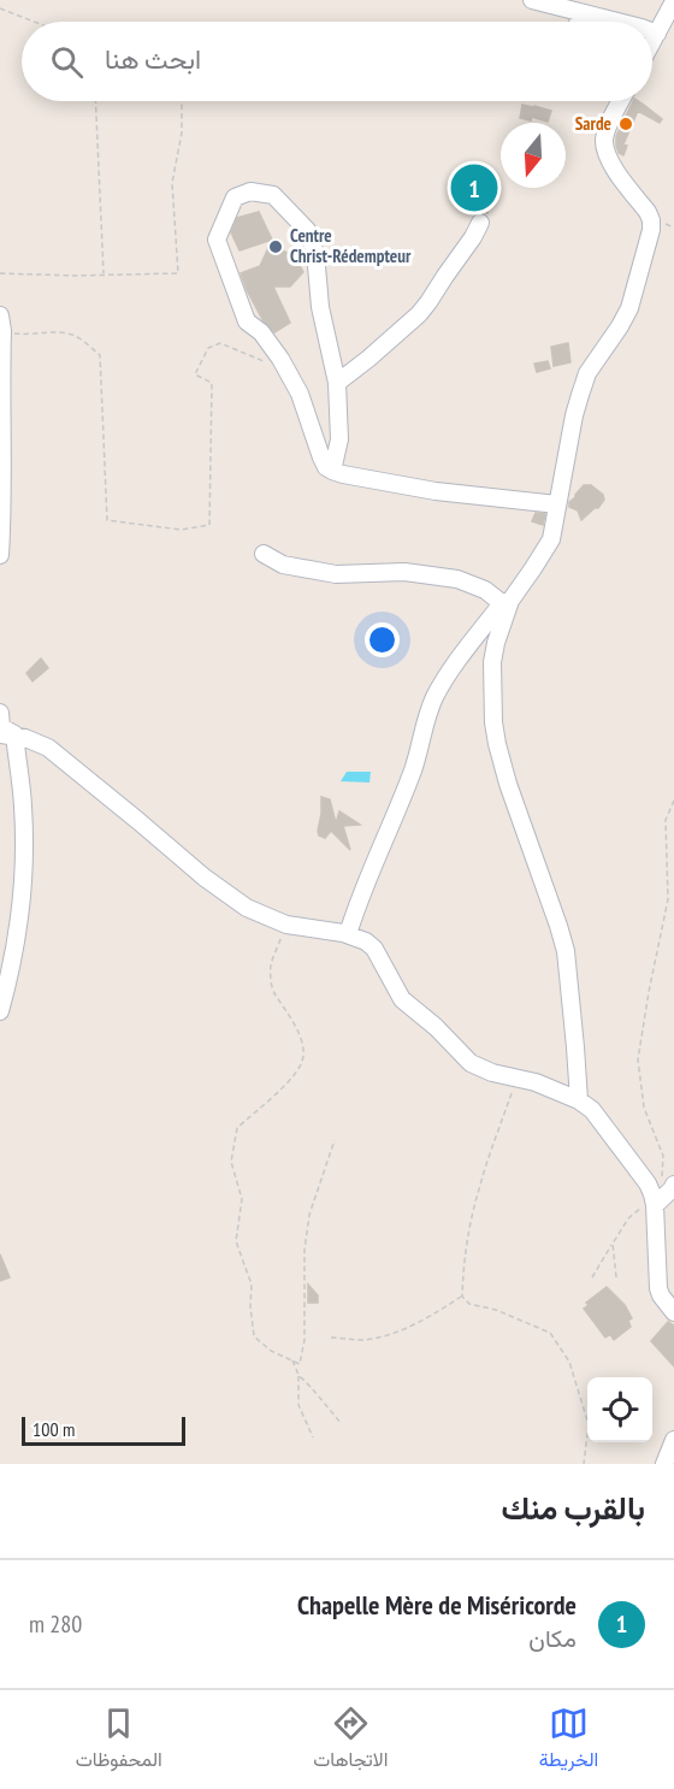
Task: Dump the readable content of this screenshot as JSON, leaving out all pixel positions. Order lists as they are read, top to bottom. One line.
{"places":["Sarde","Centre Christ-Rédempteur"],"scale_bar":"100 m","north":"bottom","page":{"search":"ابحث هنا","pins":"1","scale":"100 m","heading":"بالقرب منك","list":[{"mark":"1","name":"Chapelle Mère de Miséricorde","note":"مكان","value":"280 m"}],"nav":["الخريطة","الاتجاهات","المحفوظات"]}}
